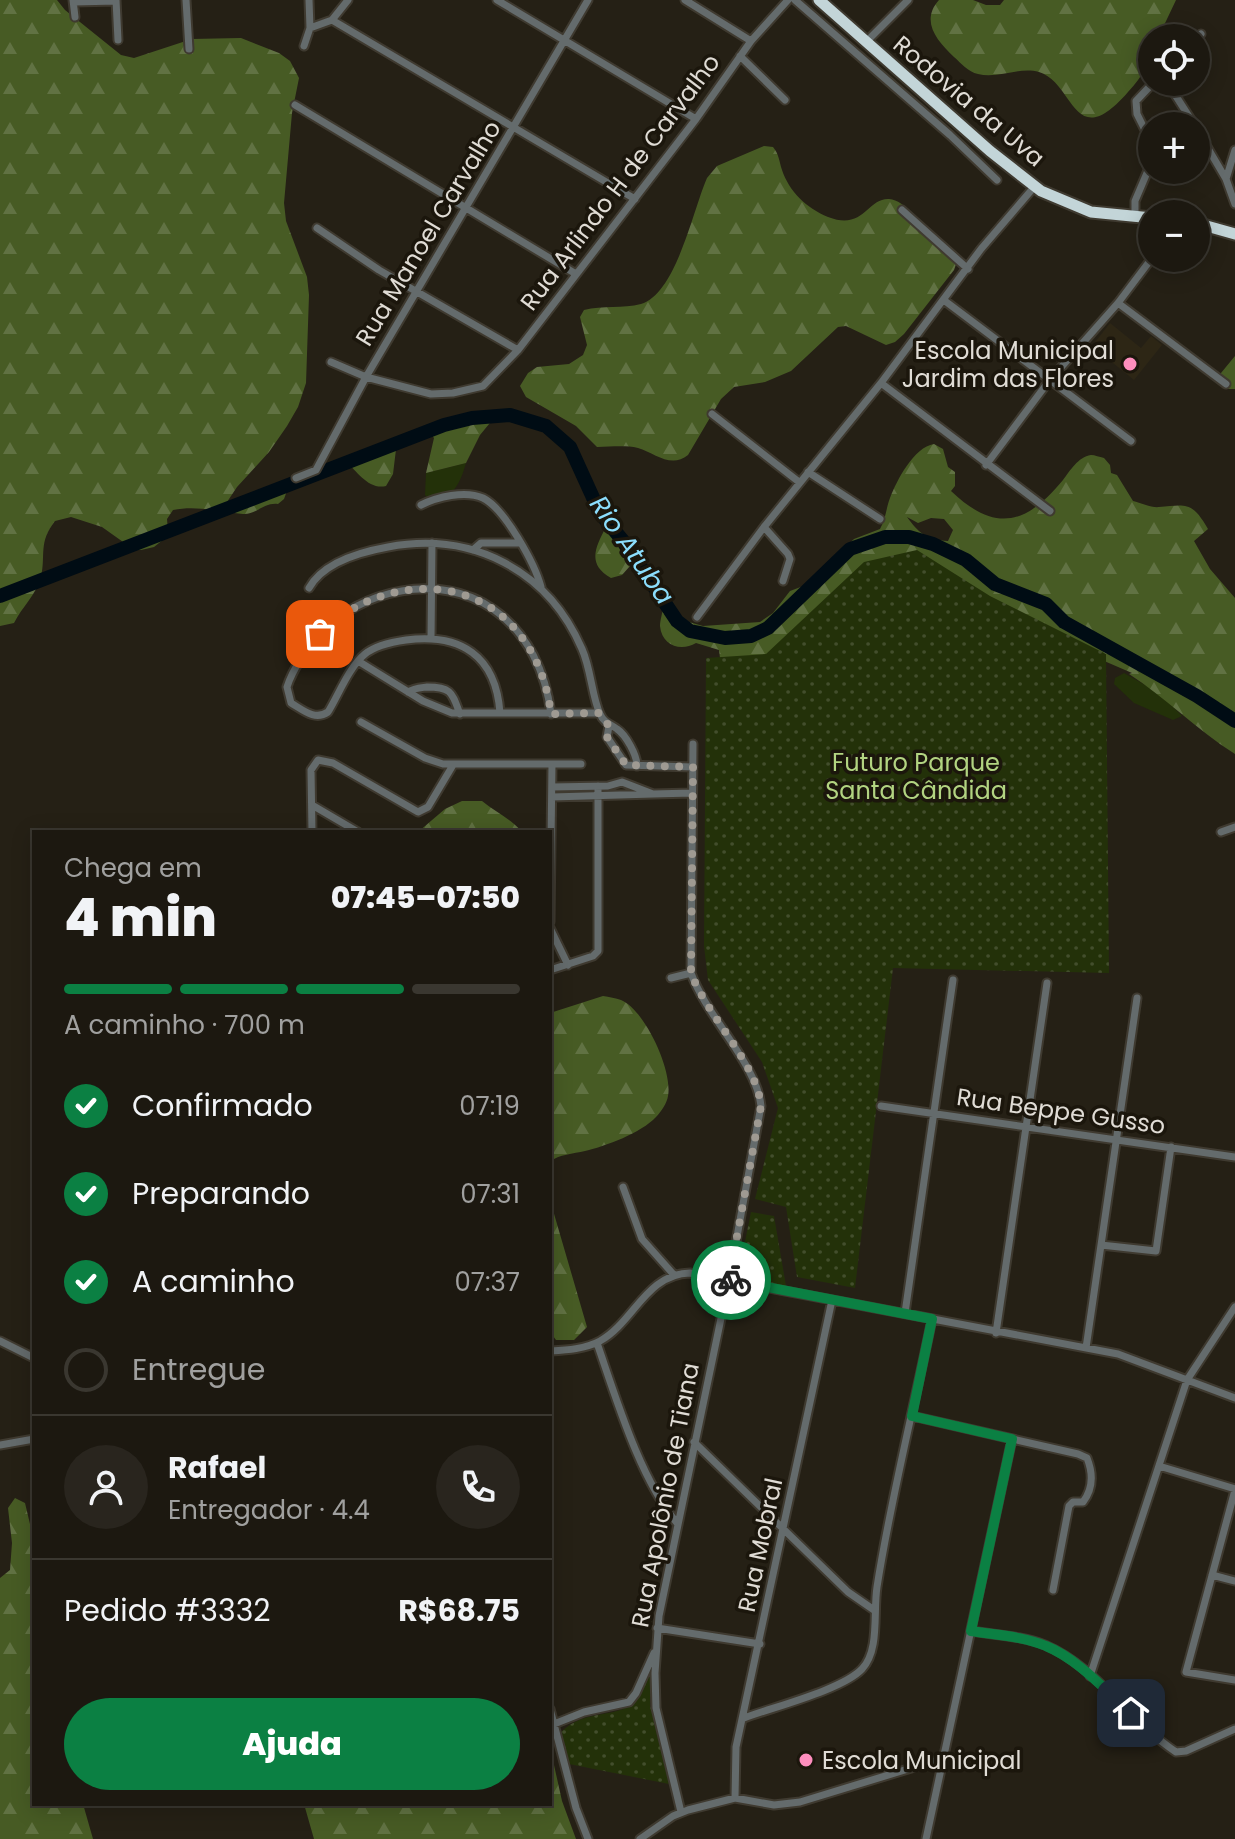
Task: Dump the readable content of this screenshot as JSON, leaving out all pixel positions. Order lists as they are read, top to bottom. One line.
{"streets":{"highway":["Rodovia da Uva"],"street":["Rua Arlindo H de Carvalho","Rua Manoel Carvalho","Rua Beppe Gusso","Rua Apolônio de Tiana","Rua Mobral"]},"crossings":[["Rua Arlindo H de Carvalho","Rua Manoel Carvalho"]],"water":["Rio Atuba"],"parks":["Futuro Parque Santa Cândida"],"places":["Escola Municipal Jardim das Flores","Escola Municipal"],"page":{"map_buttons":["+","−"],"heading":["4 min","Chega em","07:45–07:50"],"panel":["Rafael","Entregador · 4.4","Pedido #3332","R$68.75"],"bar":"A caminho · 700 m","list":[["Confirmado","07:19"],["Preparando","07:31"],["A caminho","07:37"],"Entregue"],"buttons":"Ajuda"}}
